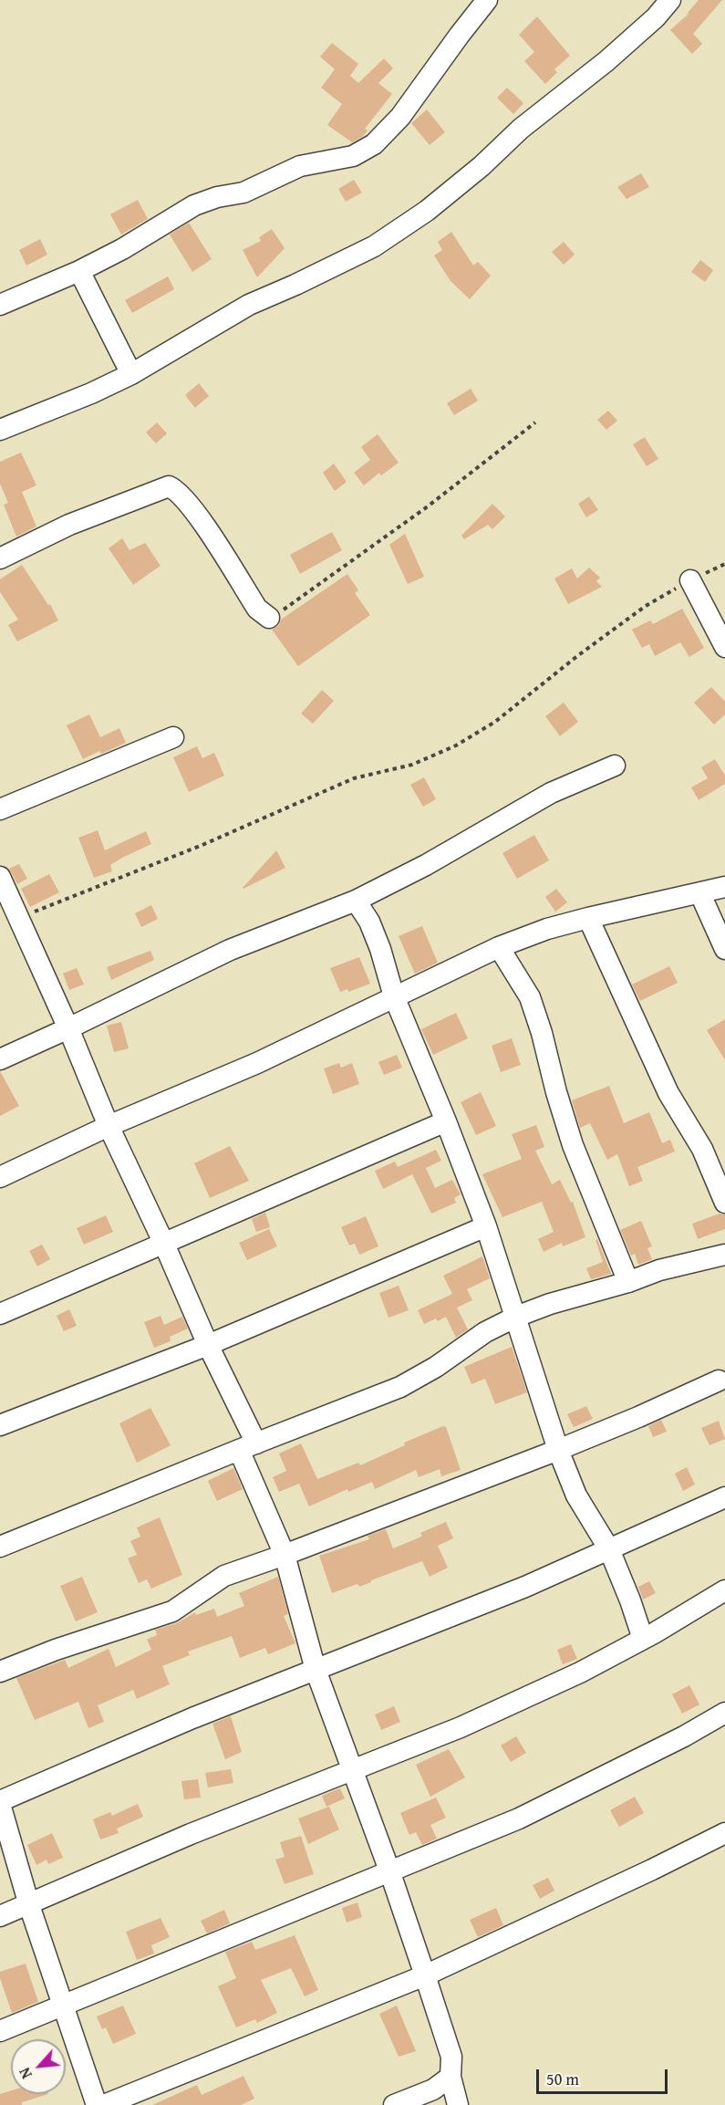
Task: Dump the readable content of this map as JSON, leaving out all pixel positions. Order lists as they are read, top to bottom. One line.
{"scale_bar":"50 m","north":"bottom left"}
